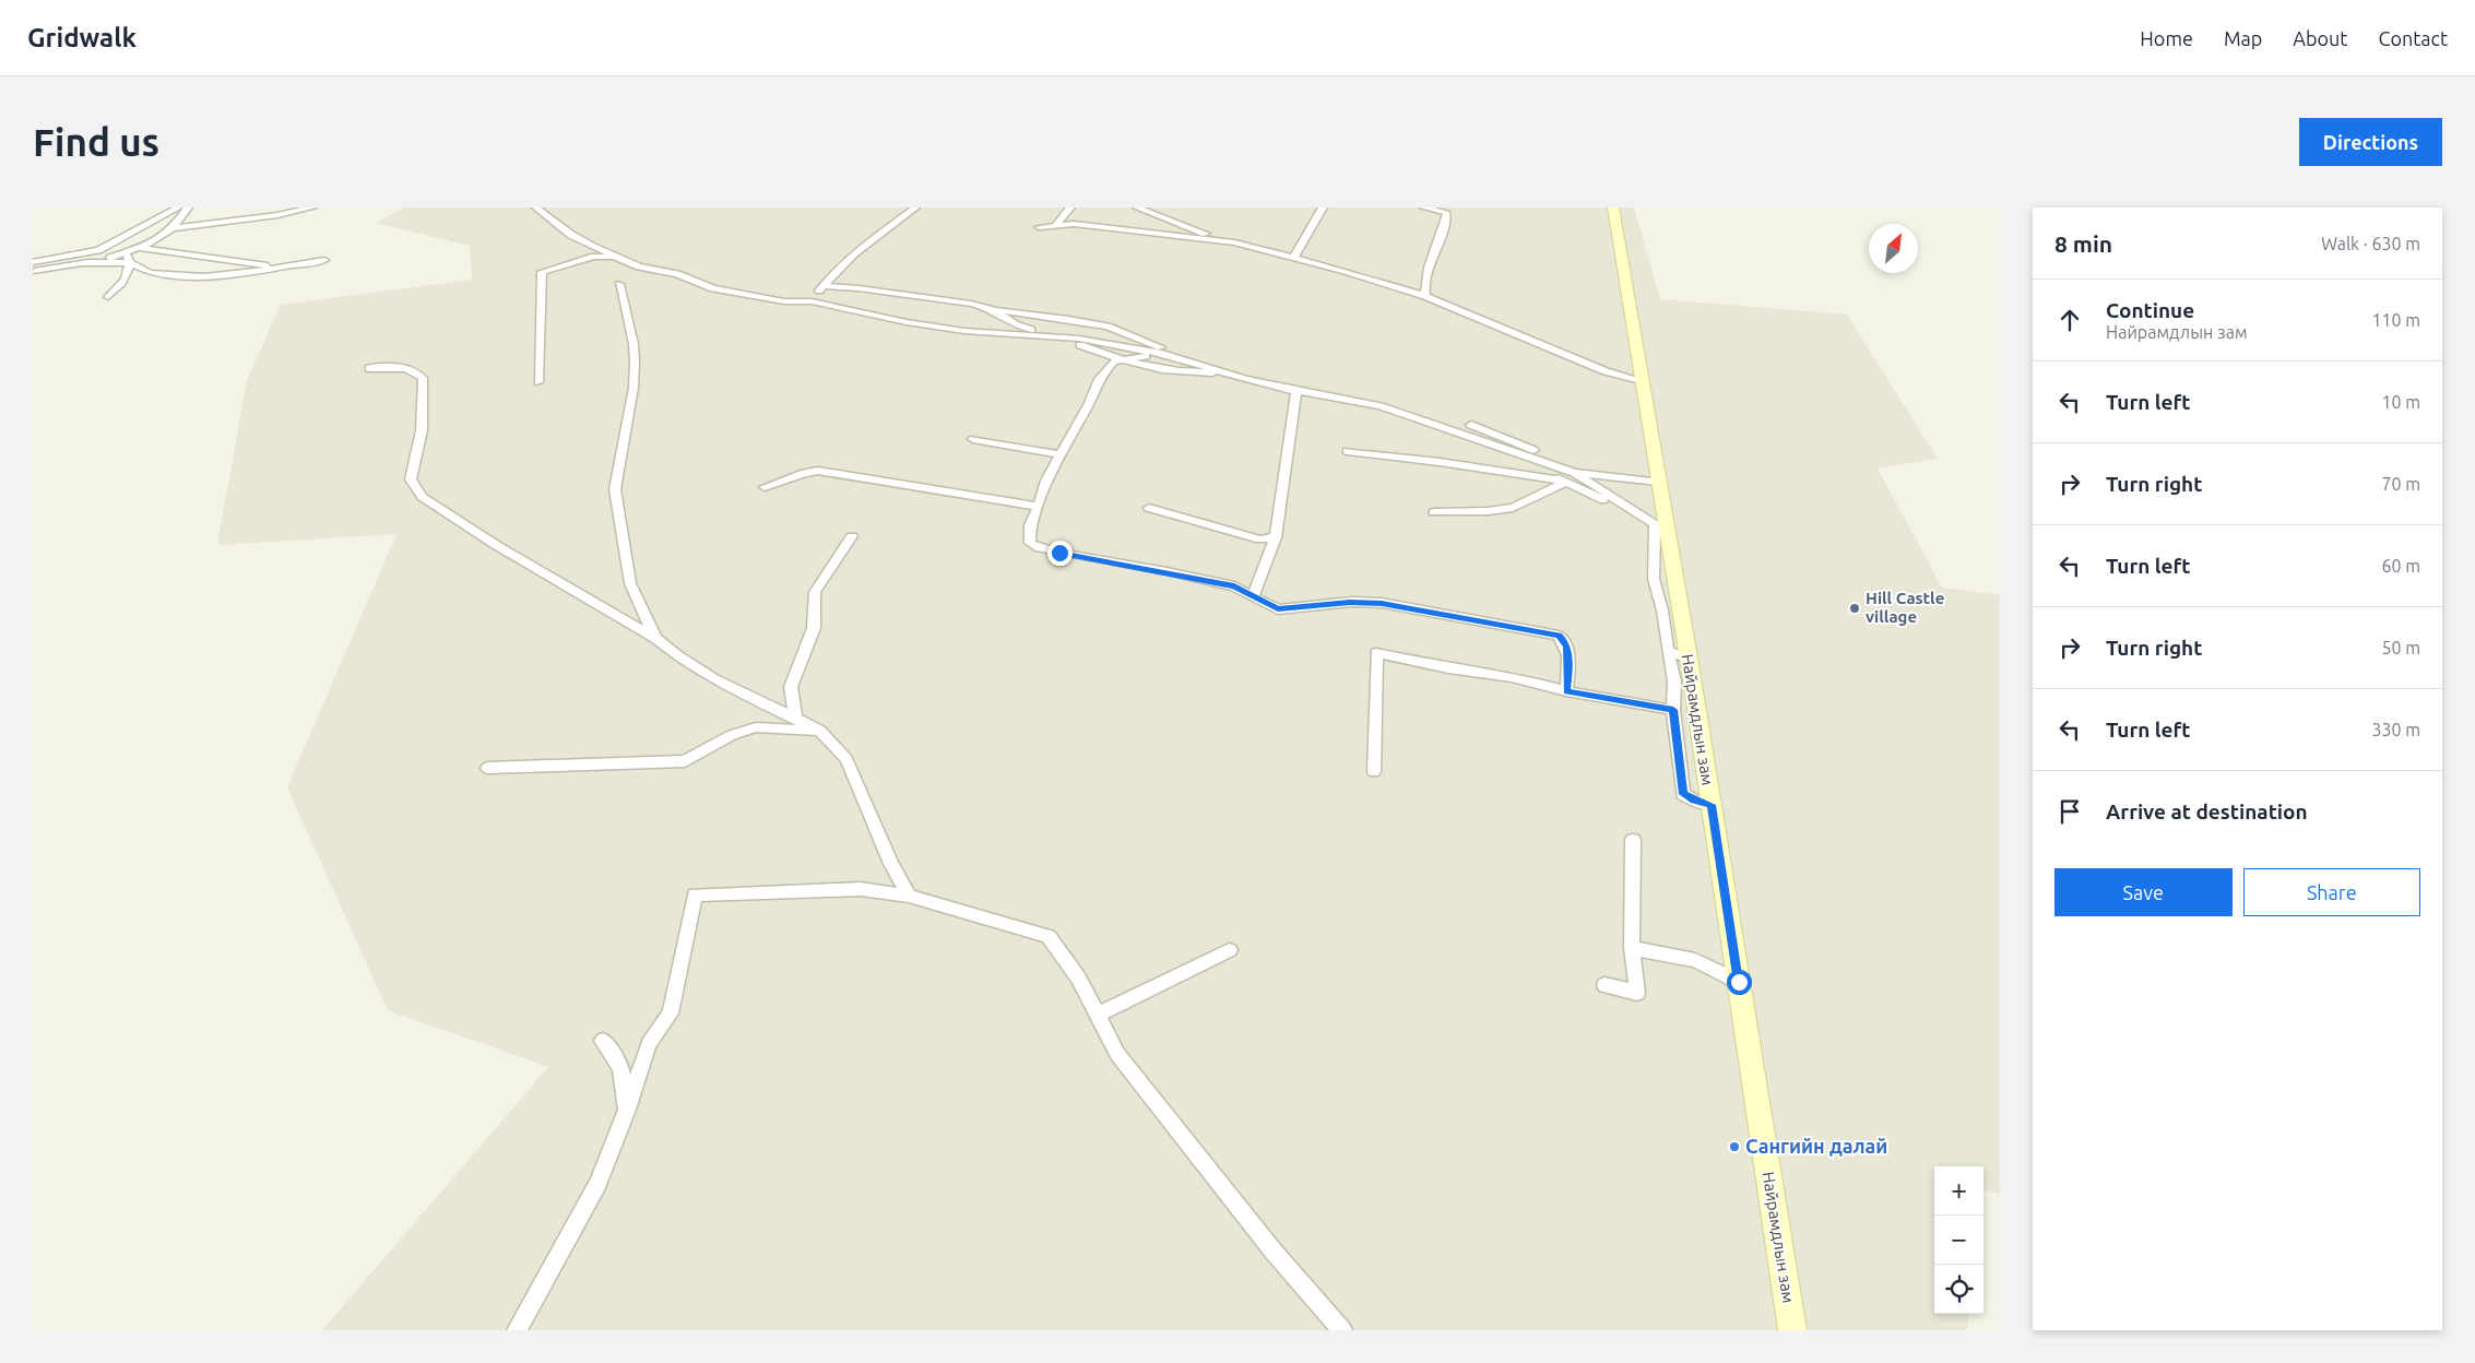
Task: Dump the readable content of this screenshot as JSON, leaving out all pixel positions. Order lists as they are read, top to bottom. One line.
{"streets":{"main road":["Найрамдлын зам"]},"places":["Hill Castle village","Сангийн далай"],"north":"top right","page":{"header":"Gridwalk","nav":["Home","Map","About","Contact"],"buttons":["Directions",["Save","Share"]],"title":"Find us","heading":["8 min","Walk · 630 m"],"list":[["Continue","Найрамдлын зам","110 m"],["Turn left","10 m"],["Turn right","70 m"],["Turn left","60 m"],["Turn right","50 m"],["Turn left","330 m"],"Arrive at destination"],"map_buttons":["+","−"]}}
